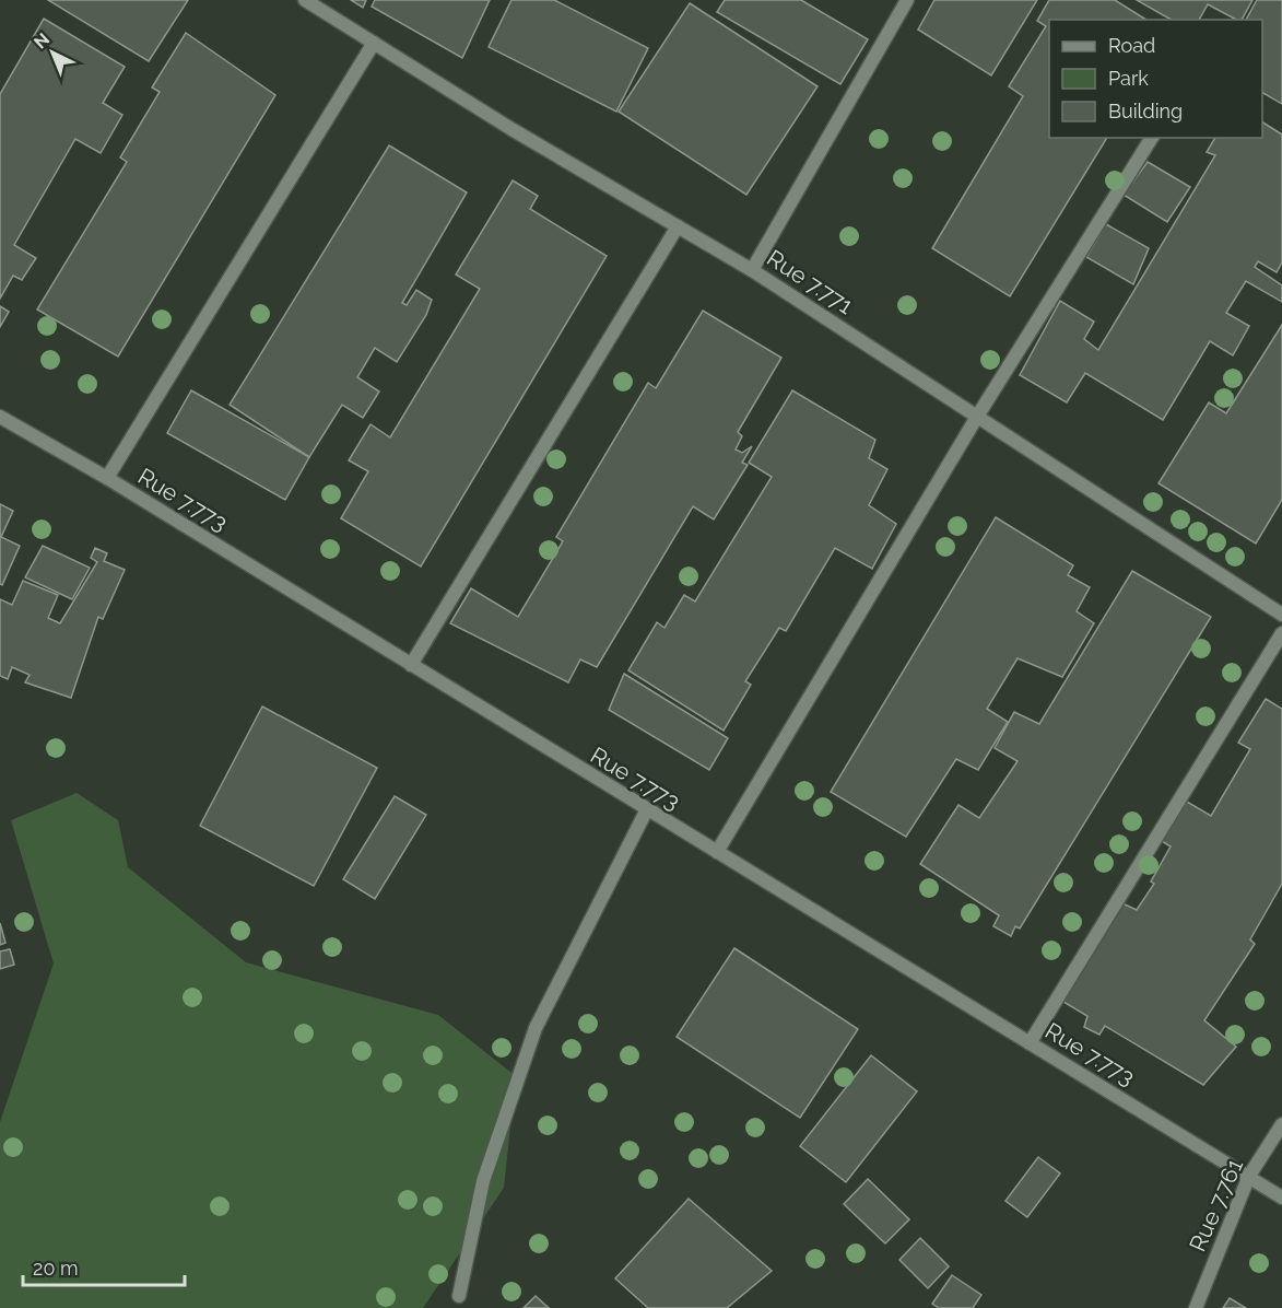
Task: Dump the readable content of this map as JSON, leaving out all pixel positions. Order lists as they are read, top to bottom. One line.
{"streets":{"street":["Rue 7.771","Rue 7.773","Rue 7.761"]},"crossings":[["Rue 7.773","Rue 7.761"]],"legend":["Road","Park","Building"],"scale_bar":"20 m","north":"top left"}
